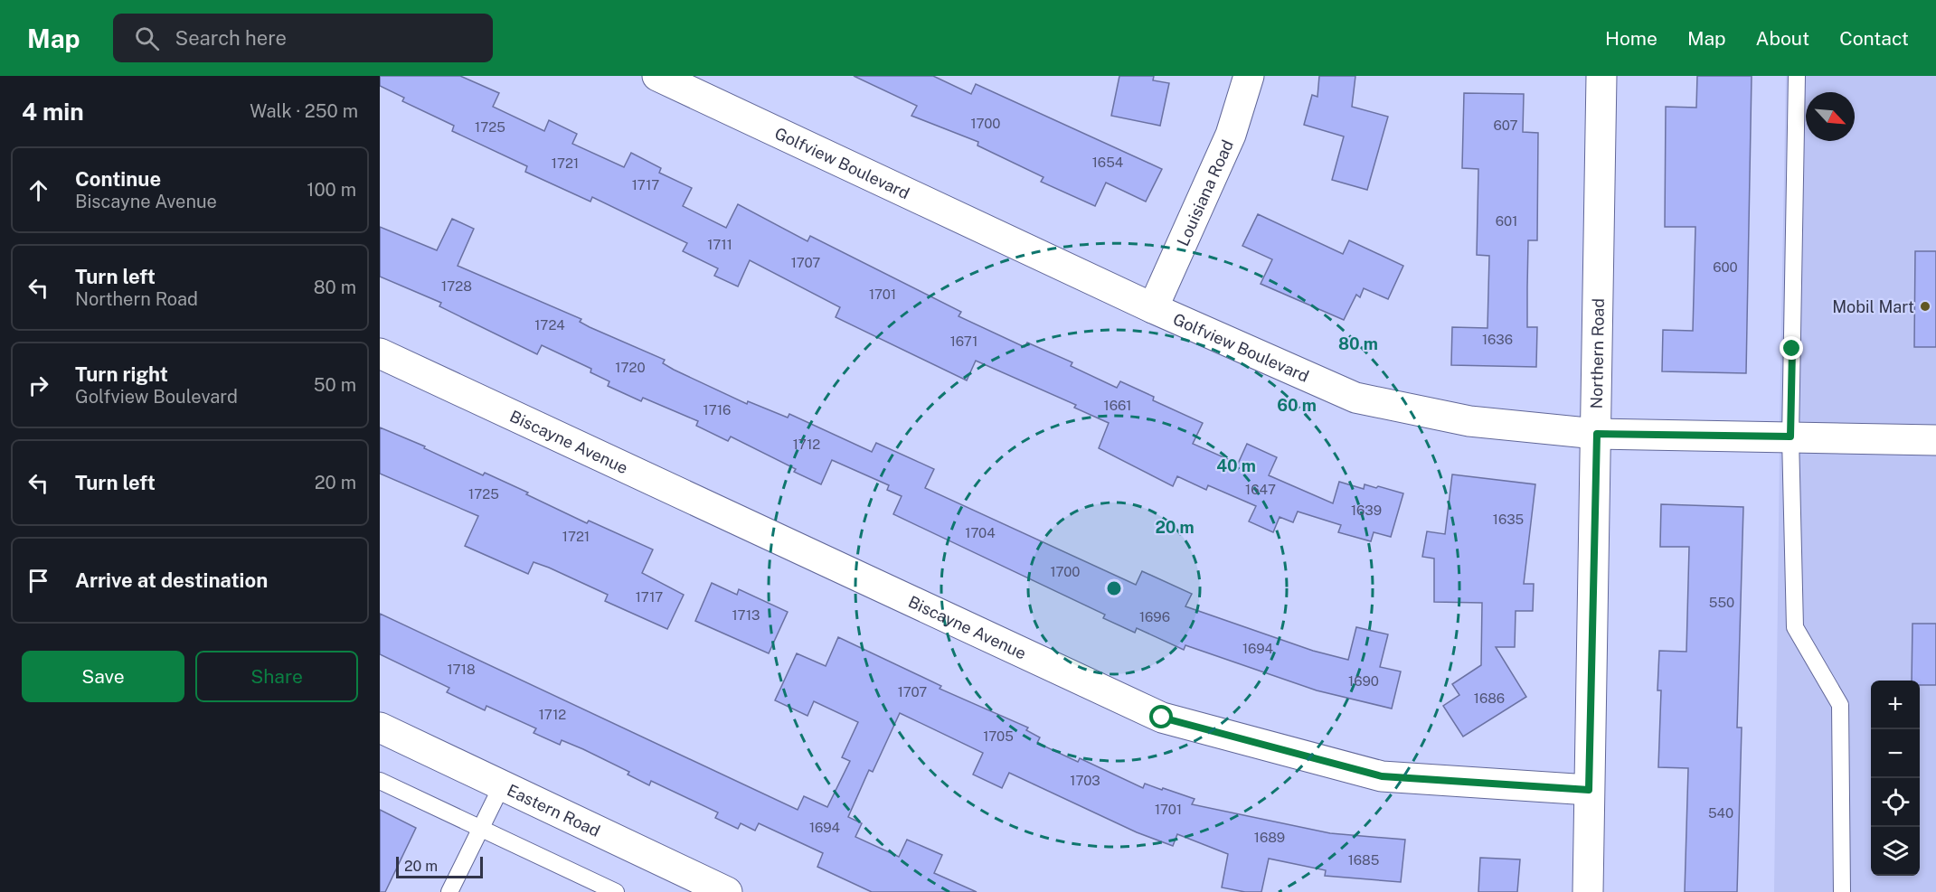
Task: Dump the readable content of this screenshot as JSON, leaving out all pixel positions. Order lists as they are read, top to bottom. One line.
{"streets":{"street":["Golfview Boulevard","Louisiana Road","Northern Road","Biscayne Avenue","Eastern Road"]},"crossings":[["Golfview Boulevard","Louisiana Road"],["Golfview Boulevard","Northern Road"],["Northern Road","Biscayne Avenue"]],"places":["Mobil Mart"],"house_numbers":["1700","607","1725","1654","1721","1717","601","1711","1707","600","1728","1701","1724","1636","1671","1720","1661","1716","1712","1647","1725","1639","1635","1704","1721","1700","1717","550","1713","1696","1694","1718","1690","1707","1686","1712","1705","1703","1701","540","1694","1689","1685"],"scale_bar":"20 m","north":"bottom right","page":{"header":"Map","search":"Search here","nav":["Home","Map","About","Contact"],"heading":["4 min","Walk · 250 m"],"list":[["Continue","Biscayne Avenue","100 m"],["Turn left","Northern Road","80 m"],["Turn right","Golfview Boulevard","50 m"],["Turn left","20 m"],"Arrive at destination"],"buttons":["Save","Share"],"map_buttons":["+","−"],"scale":"20 m"},"rings":["80 m","60 m","40 m","20 m"]}
